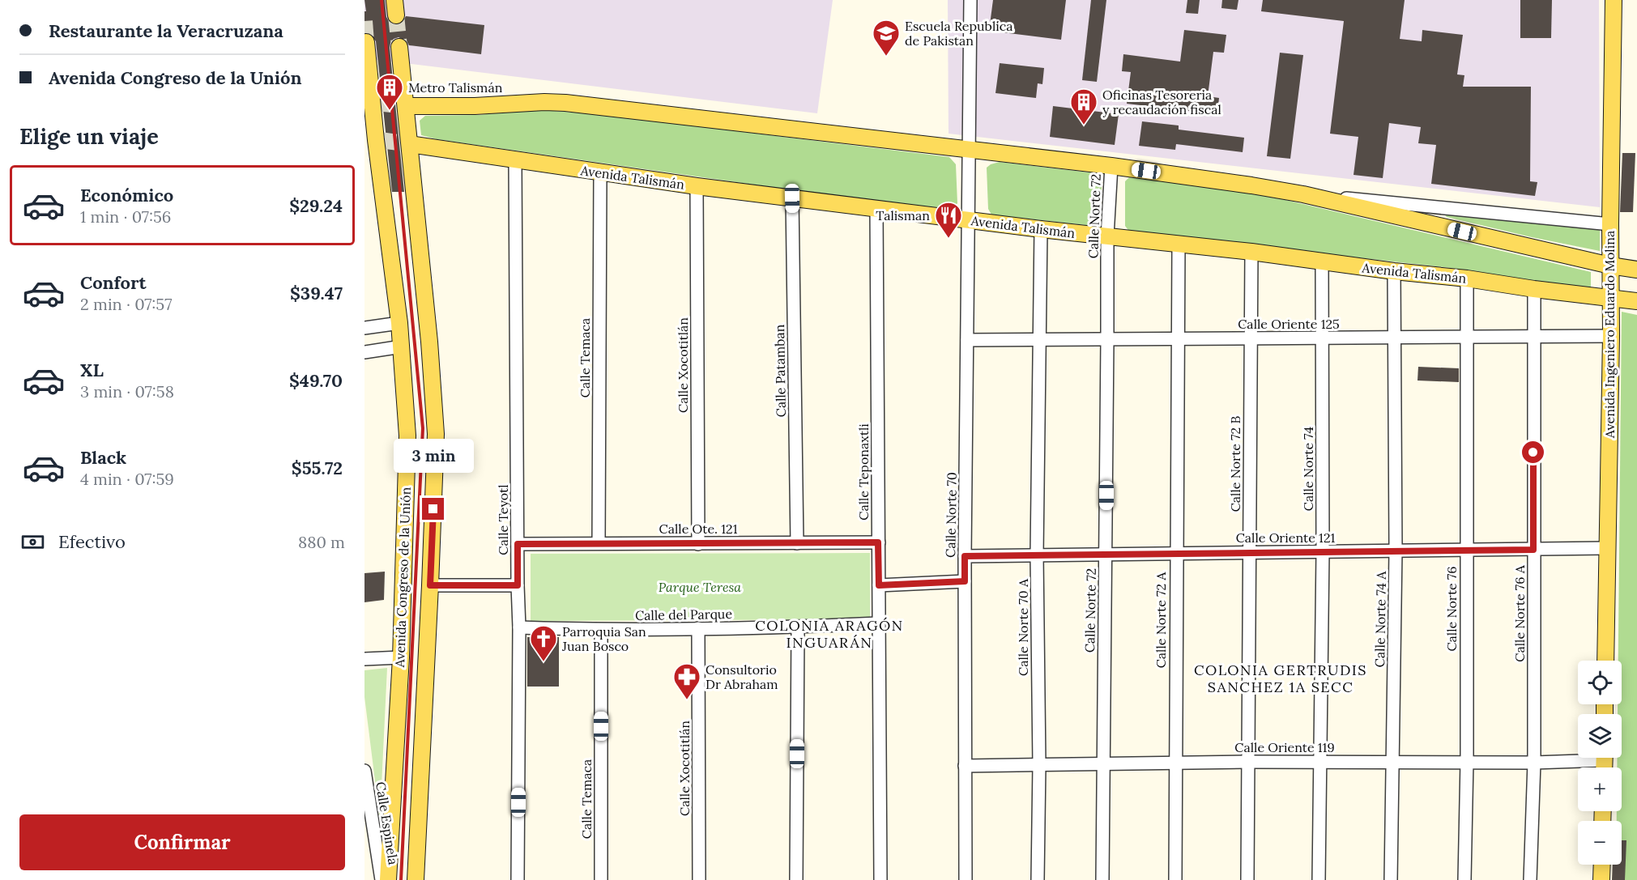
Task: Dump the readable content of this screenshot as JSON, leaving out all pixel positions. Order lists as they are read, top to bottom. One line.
{"streets":{"main road":["Avenida Talismán","Avenida Ingeniero Eduardo Molina","Avenida Congreso de la Unión"],"street":["Calle Norte 72","Calle Oriente 125","Calle Temaca","Calle Xocotitlán","Calle Patamban","Calle Norte 72 B","Calle Norte 74","Calle Teponaxtli","Calle Norte 70","Calle Teyotl","Calle Ote. 121","Calle Oriente 121","Calle Norte 76","Calle Norte 76 A","Calle del Parque","Calle Norte 74 A","Calle Norte 72 A","Calle Norte 70 A","Calle Oriente 119","Calle Espinela"]},"crossings":[["Avenida Talismán","Calle Norte 72"],["Avenida Talismán","Avenida Ingeniero Eduardo Molina"],["Avenida Talismán","Calle Temaca"],["Avenida Talismán","Calle Xocotitlán"],["Avenida Talismán","Calle Patamban"],["Avenida Talismán","Calle Norte 72 B"],["Avenida Talismán","Calle Norte 74"],["Avenida Talismán","Calle Teponaxtli"],["Avenida Talismán","Calle Norte 70"],["Avenida Talismán","Calle Teyotl"],["Avenida Talismán","Avenida Congreso de la Unión"],["Avenida Talismán","Calle Norte 76"],["Avenida Talismán","Calle Norte 76 A"],["Avenida Talismán","Calle Norte 74 A"],["Avenida Talismán","Calle Norte 72 A"],["Avenida Talismán","Calle Norte 70 A"],["Calle Norte 72","Calle Oriente 125"],["Calle Norte 72","Calle Oriente 121"],["Calle Norte 72","Calle Oriente 119"],["Calle Oriente 125","Avenida Ingeniero Eduardo Molina"],["Calle Oriente 125","Calle Norte 72 B"],["Calle Oriente 125","Calle Norte 74"],["Calle Oriente 125","Calle Norte 70"],["Calle Oriente 125","Calle Norte 76"],["Calle Oriente 125","Calle Norte 76 A"],["Calle Oriente 125","Calle Norte 74 A"],["Calle Oriente 125","Calle Norte 72 A"],["Calle Oriente 125","Calle Norte 70 A"],["Avenida Ingeniero Eduardo Molina","Calle Oriente 121"],["Calle Temaca","Calle Ote. 121"],["Calle Temaca","Calle del Parque"],["Calle Xocotitlán","Calle Ote. 121"],["Calle Xocotitlán","Calle del Parque"],["Calle Patamban","Calle Ote. 121"],["Calle Norte 72 B","Calle Oriente 121"],["Calle Norte 72 B","Calle Oriente 119"],["Calle Norte 74","Calle Oriente 121"],["Calle Norte 74","Calle Oriente 119"],["Calle Teponaxtli","Calle Ote. 121"],["Calle Teponaxtli","Calle del Parque"],["Calle Norte 70","Calle Oriente 121"],["Calle Norte 70","Calle Oriente 119"],["Calle Teyotl","Calle Ote. 121"],["Calle Teyotl","Calle del Parque"],["Calle Oriente 121","Calle Norte 76"],["Calle Oriente 121","Calle Norte 76 A"],["Calle Oriente 121","Calle Norte 74 A"],["Calle Oriente 121","Calle Norte 72 A"],["Calle Oriente 121","Calle Norte 70 A"],["Calle Norte 76","Calle Oriente 119"],["Calle Norte 76 A","Calle Oriente 119"],["Calle Norte 74 A","Calle Oriente 119"],["Calle Norte 72 A","Calle Oriente 119"],["Calle Norte 70 A","Calle Oriente 119"]],"districts":["COLONIA ARAGÓN INGUARÁN","COLONIA GERTRUDIS SANCHEZ 1A SECC"],"parks":["Parque Teresa"],"places":{"school or university":["Escuela Republica de Pakistan"],"building":["Metro Talismán","Oficinas Tesoreria y recaudación fiscal"],"restaurant":["Talisman"],"church":["Parroquia San Juan Bosco"],"pharmacy":["Consultorio Dr Abraham"]},"page":{"banner":["Restaurante la Veracruzana","Avenida Congreso de la Unión"],"heading":"Elige un viaje","list":[{"name":"Económico","note":"1 min · 07:56","value":"$29.24"},{"name":"Confort","note":"2 min · 07:57","value":"$39.47"},{"name":"XL","note":"3 min · 07:58","value":"$49.70"},{"name":"Black","note":"4 min · 07:59","value":"$55.72"}],"bubble":"3 min","pay":["Efectivo","880 m"],"map_buttons":["+","−"],"buttons":"Confirmar"}}
